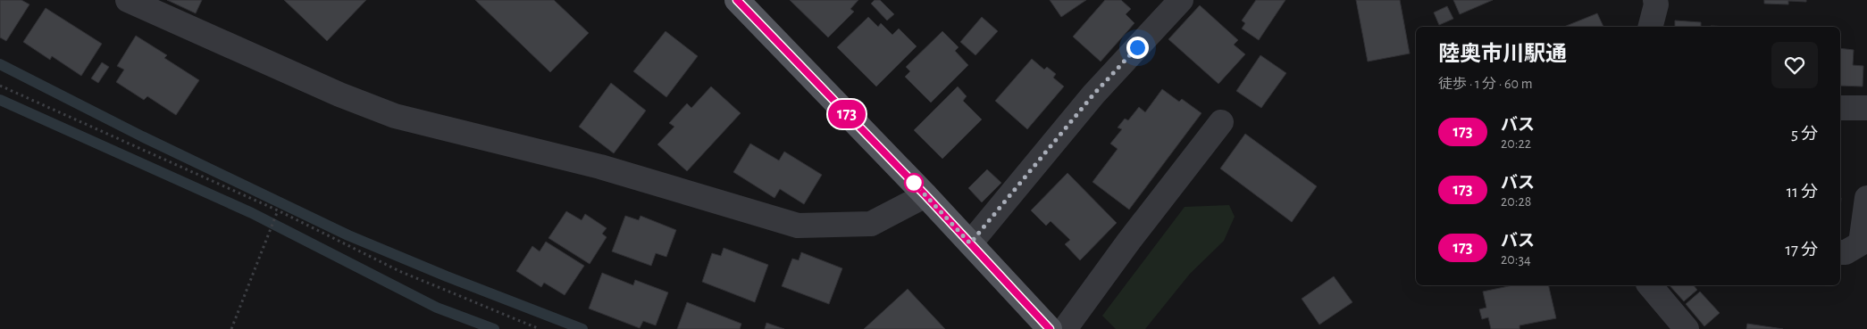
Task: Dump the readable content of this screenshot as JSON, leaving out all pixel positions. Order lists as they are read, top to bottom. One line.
{"lines":["bus line 173"],"page":{"on_map":"173","heading":["陸奥市川駅通","徒歩 · 1 分 · 60 m"],"list":[{"mark":"173","name":"バス","note":"20:22","value":"5 分"},{"mark":"173","name":"バス","note":"20:28","value":"11 分"},{"mark":"173","name":"バス","note":"20:34","value":"17 分"}]}}
